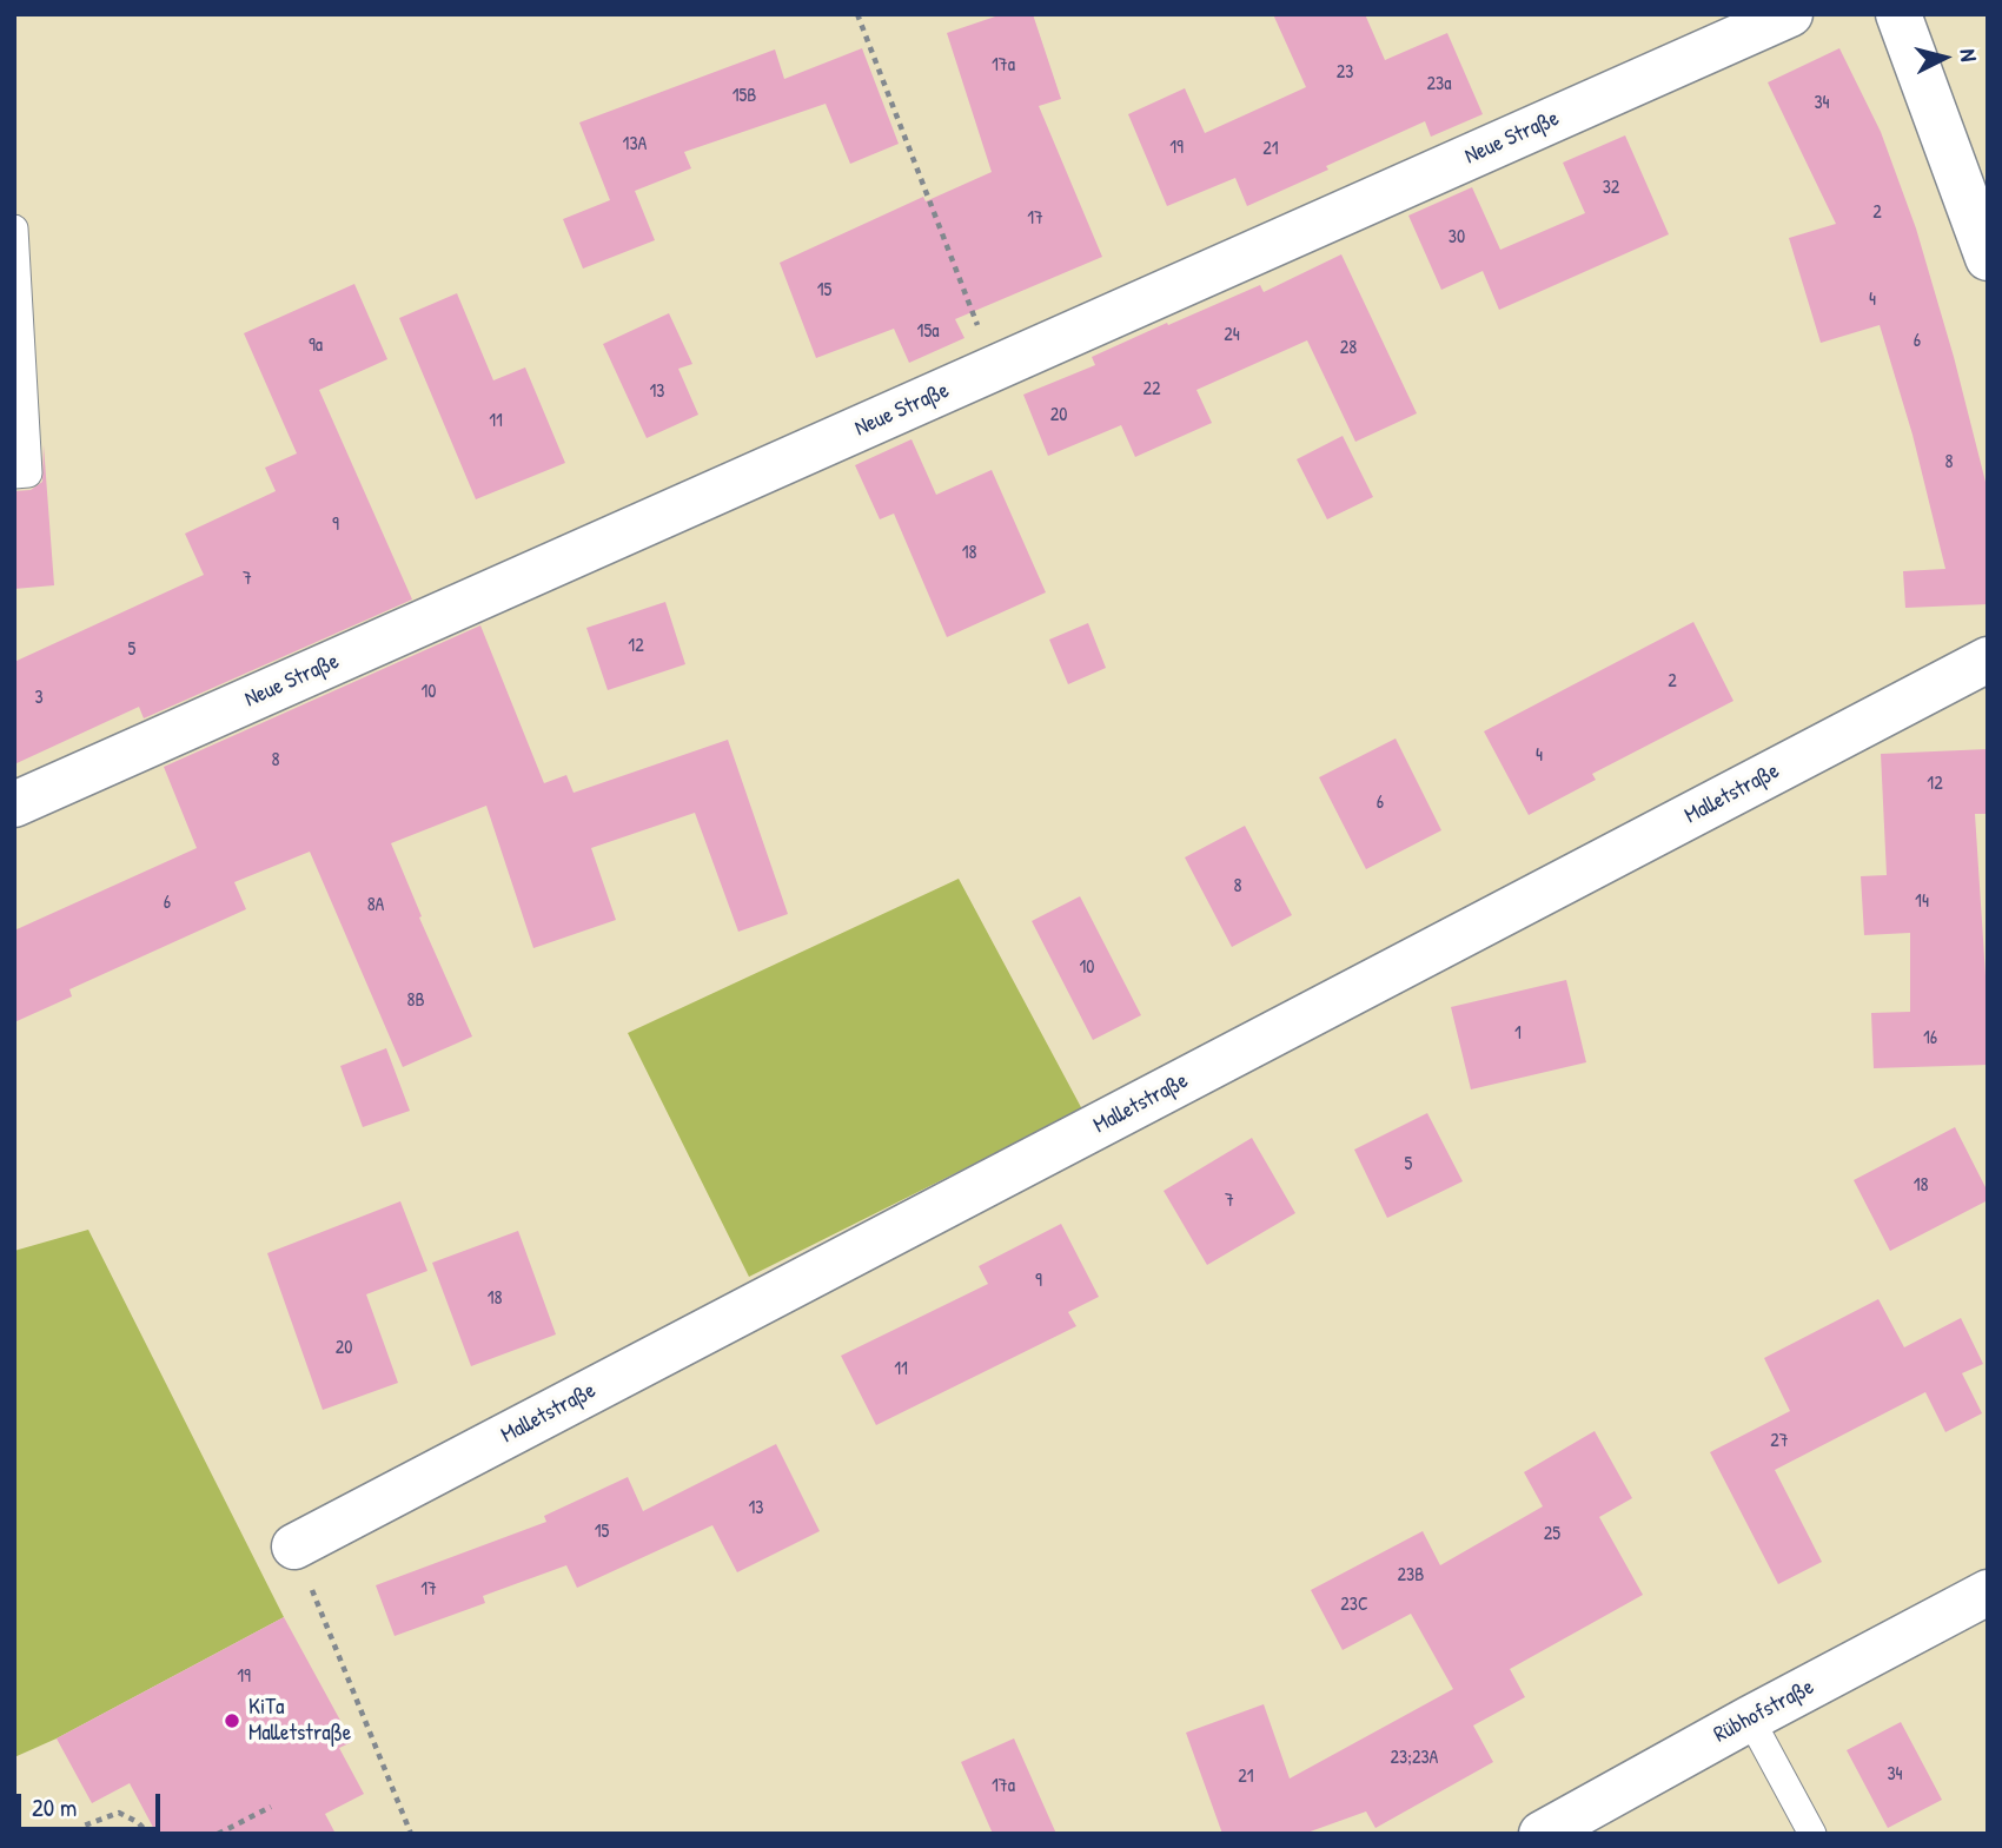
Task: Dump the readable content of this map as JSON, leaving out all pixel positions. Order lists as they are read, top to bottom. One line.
{"streets":{"street":["Neue Straße","Malletstraße","Rübhofstraße"]},"places":["KiTa Malletstraße"],"house_numbers":["17a","23","23a","15B","34","13A","19","21","32","2","17","30","15","4","15a","24","6","9a","28","22","13","20","11","8","9","18","7","12","5","2","10","3","4","8","12","6","8","14","6","8A","10","8B","1","16","5","18","7","9","18","20","11","27","13","15","25","23B","17","23C","19","23;23A","34","21","17a"],"scale_bar":"20 m","north":"right"}
